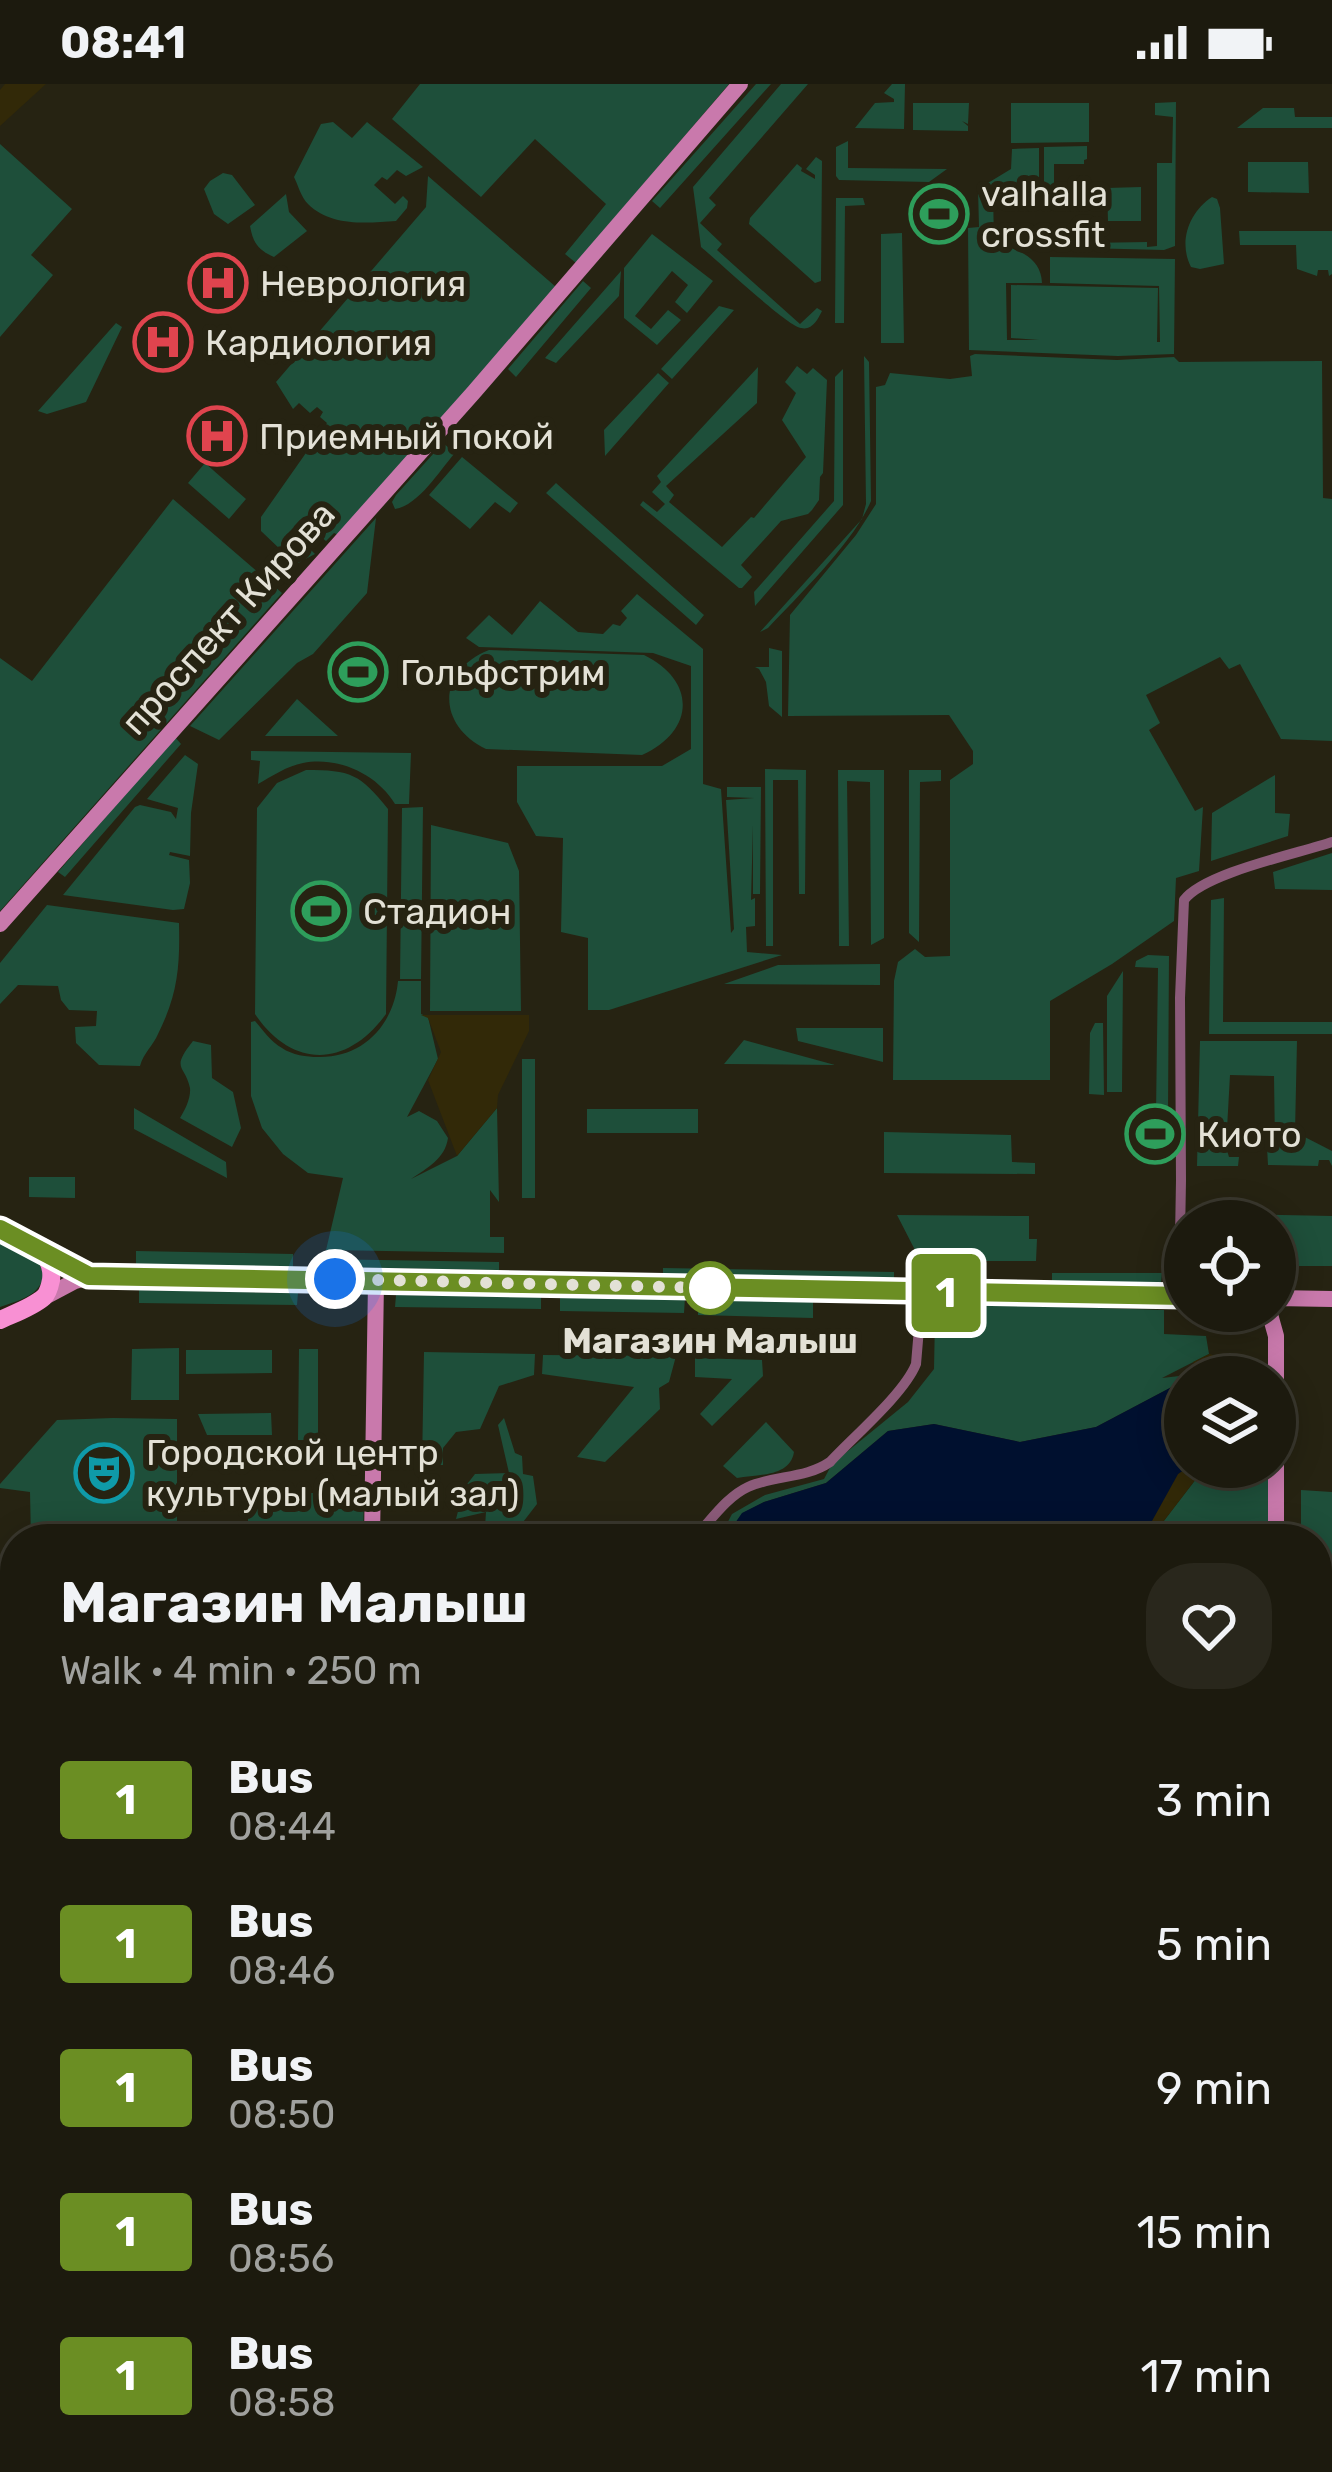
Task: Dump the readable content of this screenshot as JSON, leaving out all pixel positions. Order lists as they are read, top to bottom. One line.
{"streets":{"main road":["проспект Кирова"]},"places":{"sports":["valhalla crossfit","Гольфстрим","Стадион","Киото"],"hospital":["Неврология","Кардиология","Приемный покой"],"other":["Магазин Малыш"],"theatre":["Городской центр культуры (малый зал)"]},"lines":["bus line 1"],"page":{"status":"08:41","on_map":"1","heading":["Магазин Малыш","Walk · 4 min · 250 m"],"list":[{"mark":"1","name":"Bus","note":"08:44","value":"3 min"},{"mark":"1","name":"Bus","note":"08:46","value":"5 min"},{"mark":"1","name":"Bus","note":"08:50","value":"9 min"},{"mark":"1","name":"Bus","note":"08:56","value":"15 min"},{"mark":"1","name":"Bus","note":"08:58","value":"17 min"}]}}
